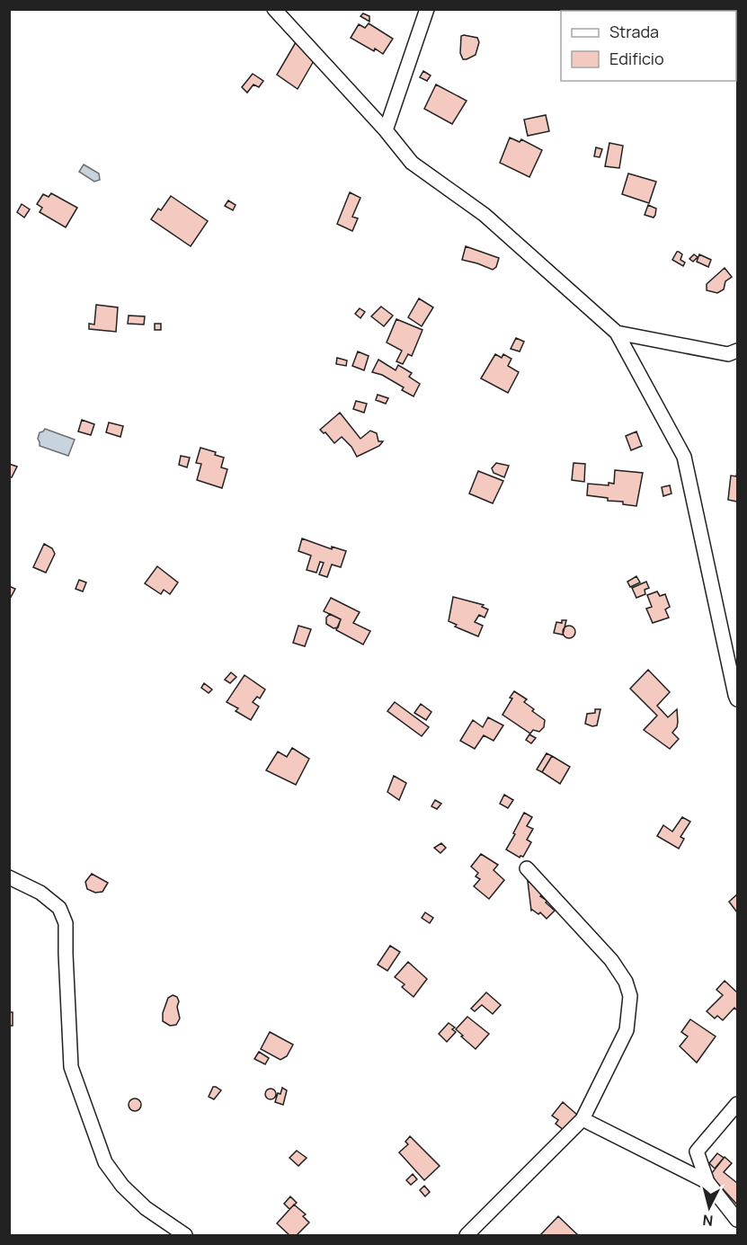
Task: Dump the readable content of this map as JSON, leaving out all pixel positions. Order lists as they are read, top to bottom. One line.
{"legend":["Strada","Edificio"],"north":"bottom"}
